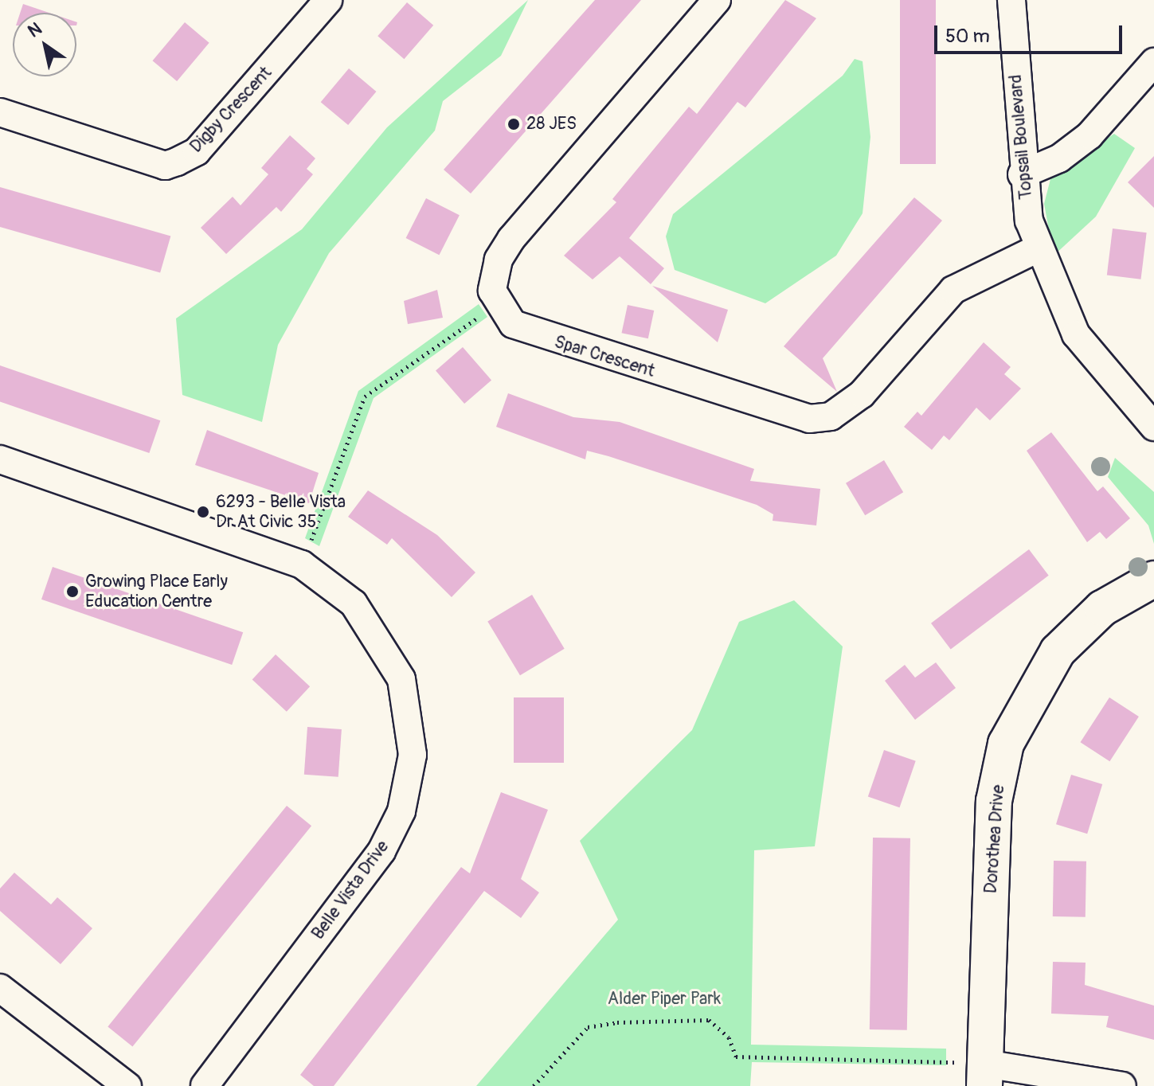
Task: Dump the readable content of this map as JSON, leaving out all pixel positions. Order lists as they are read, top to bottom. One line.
{"streets":{"street":["Digby Crescent","Topsail Boulevard","Spar Crescent","Dorothea Drive","Belle Vista Drive"]},"crossings":[["Topsail Boulevard","Spar Crescent"]],"parks":["Alder Piper Park"],"places":["28 JES","6293 - Belle Vista Dr At Civic 35","Growing Place Early Education Centre"],"scale_bar":"50 m","north":"top left"}
